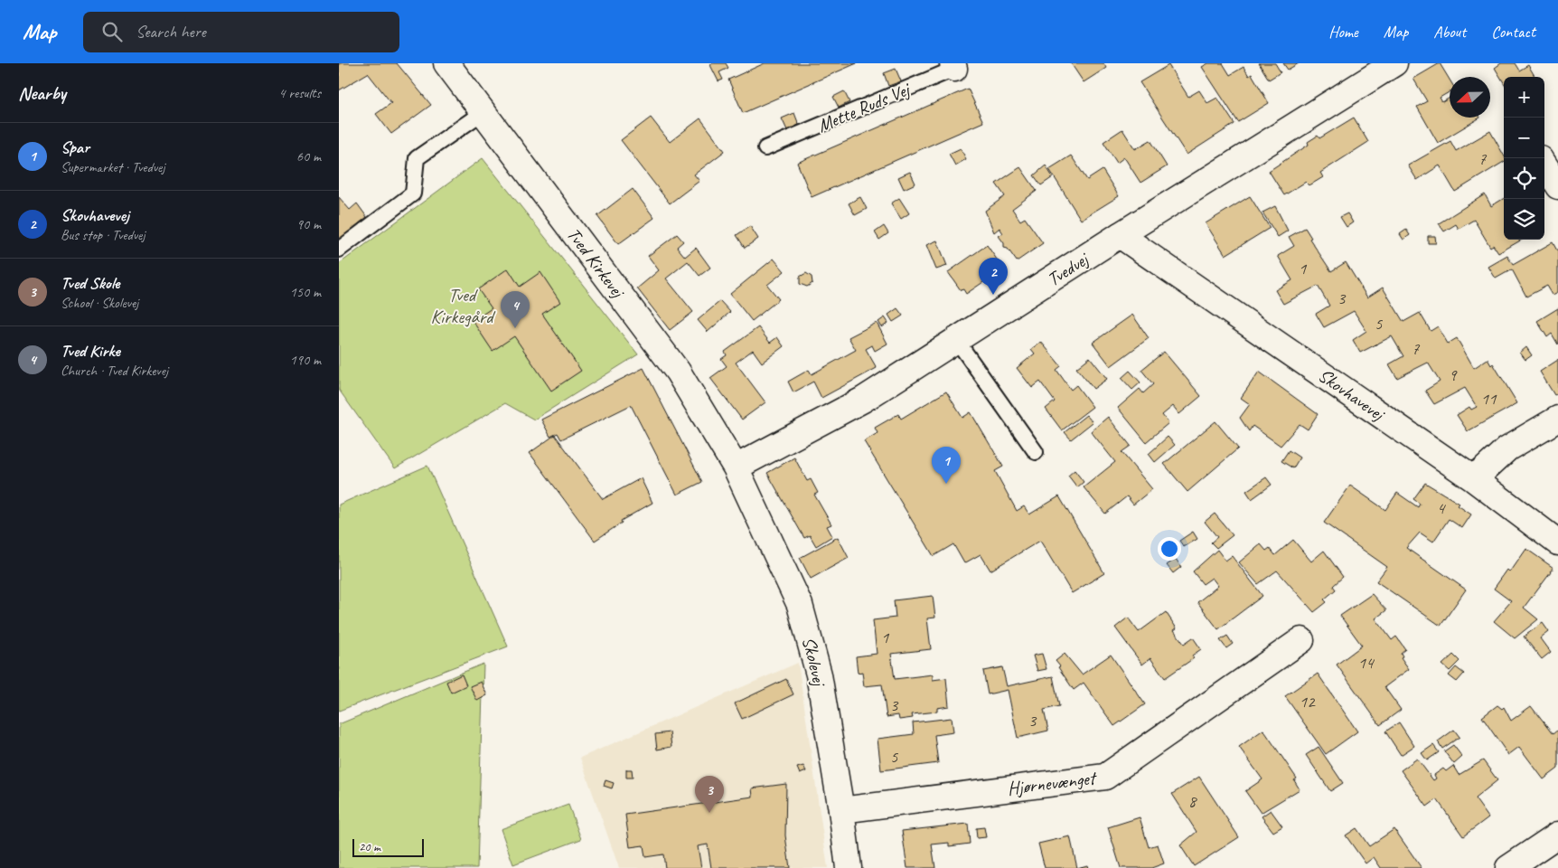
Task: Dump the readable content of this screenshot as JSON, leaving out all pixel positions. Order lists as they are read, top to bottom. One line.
{"streets":{"street":["Tved Kirkevej","Tvedvej","Skovhavevej","Skolevej","Hjørnevænget"],"lane":["Mette Ruds Vej"]},"crossings":[["Tved Kirkevej","Tvedvej"],["Tved Kirkevej","Skolevej"],["Tvedvej","Skovhavevej"],["Tvedvej","Skolevej"],["Skolevej","Hjørnevænget"]],"parks":["Tved Kirkegård"],"house_numbers":["7","1","3","5","7","9","11","4","1","14","12","3","3","5","8"],"scale_bar":"20 m","north":"left","page":{"header":"Map","search":"Search here","nav":["Home","Map","About","Contact"],"heading":["Nearby","4 results"],"map_buttons":["+","−"],"list":[{"mark":"1","name":"Spar","note":"Supermarket · Tvedvej","value":"60 m"},{"mark":"2","name":"Skovhavevej","note":"Bus stop · Tvedvej","value":"90 m"},{"mark":"3","name":"Tved Skole","note":"School · Skolevej","value":"150 m"},{"mark":"4","name":"Tved Kirke","note":"Church · Tved Kirkevej","value":"190 m"}],"pins":["2","4","1","3"],"scale":"20 m"}}
